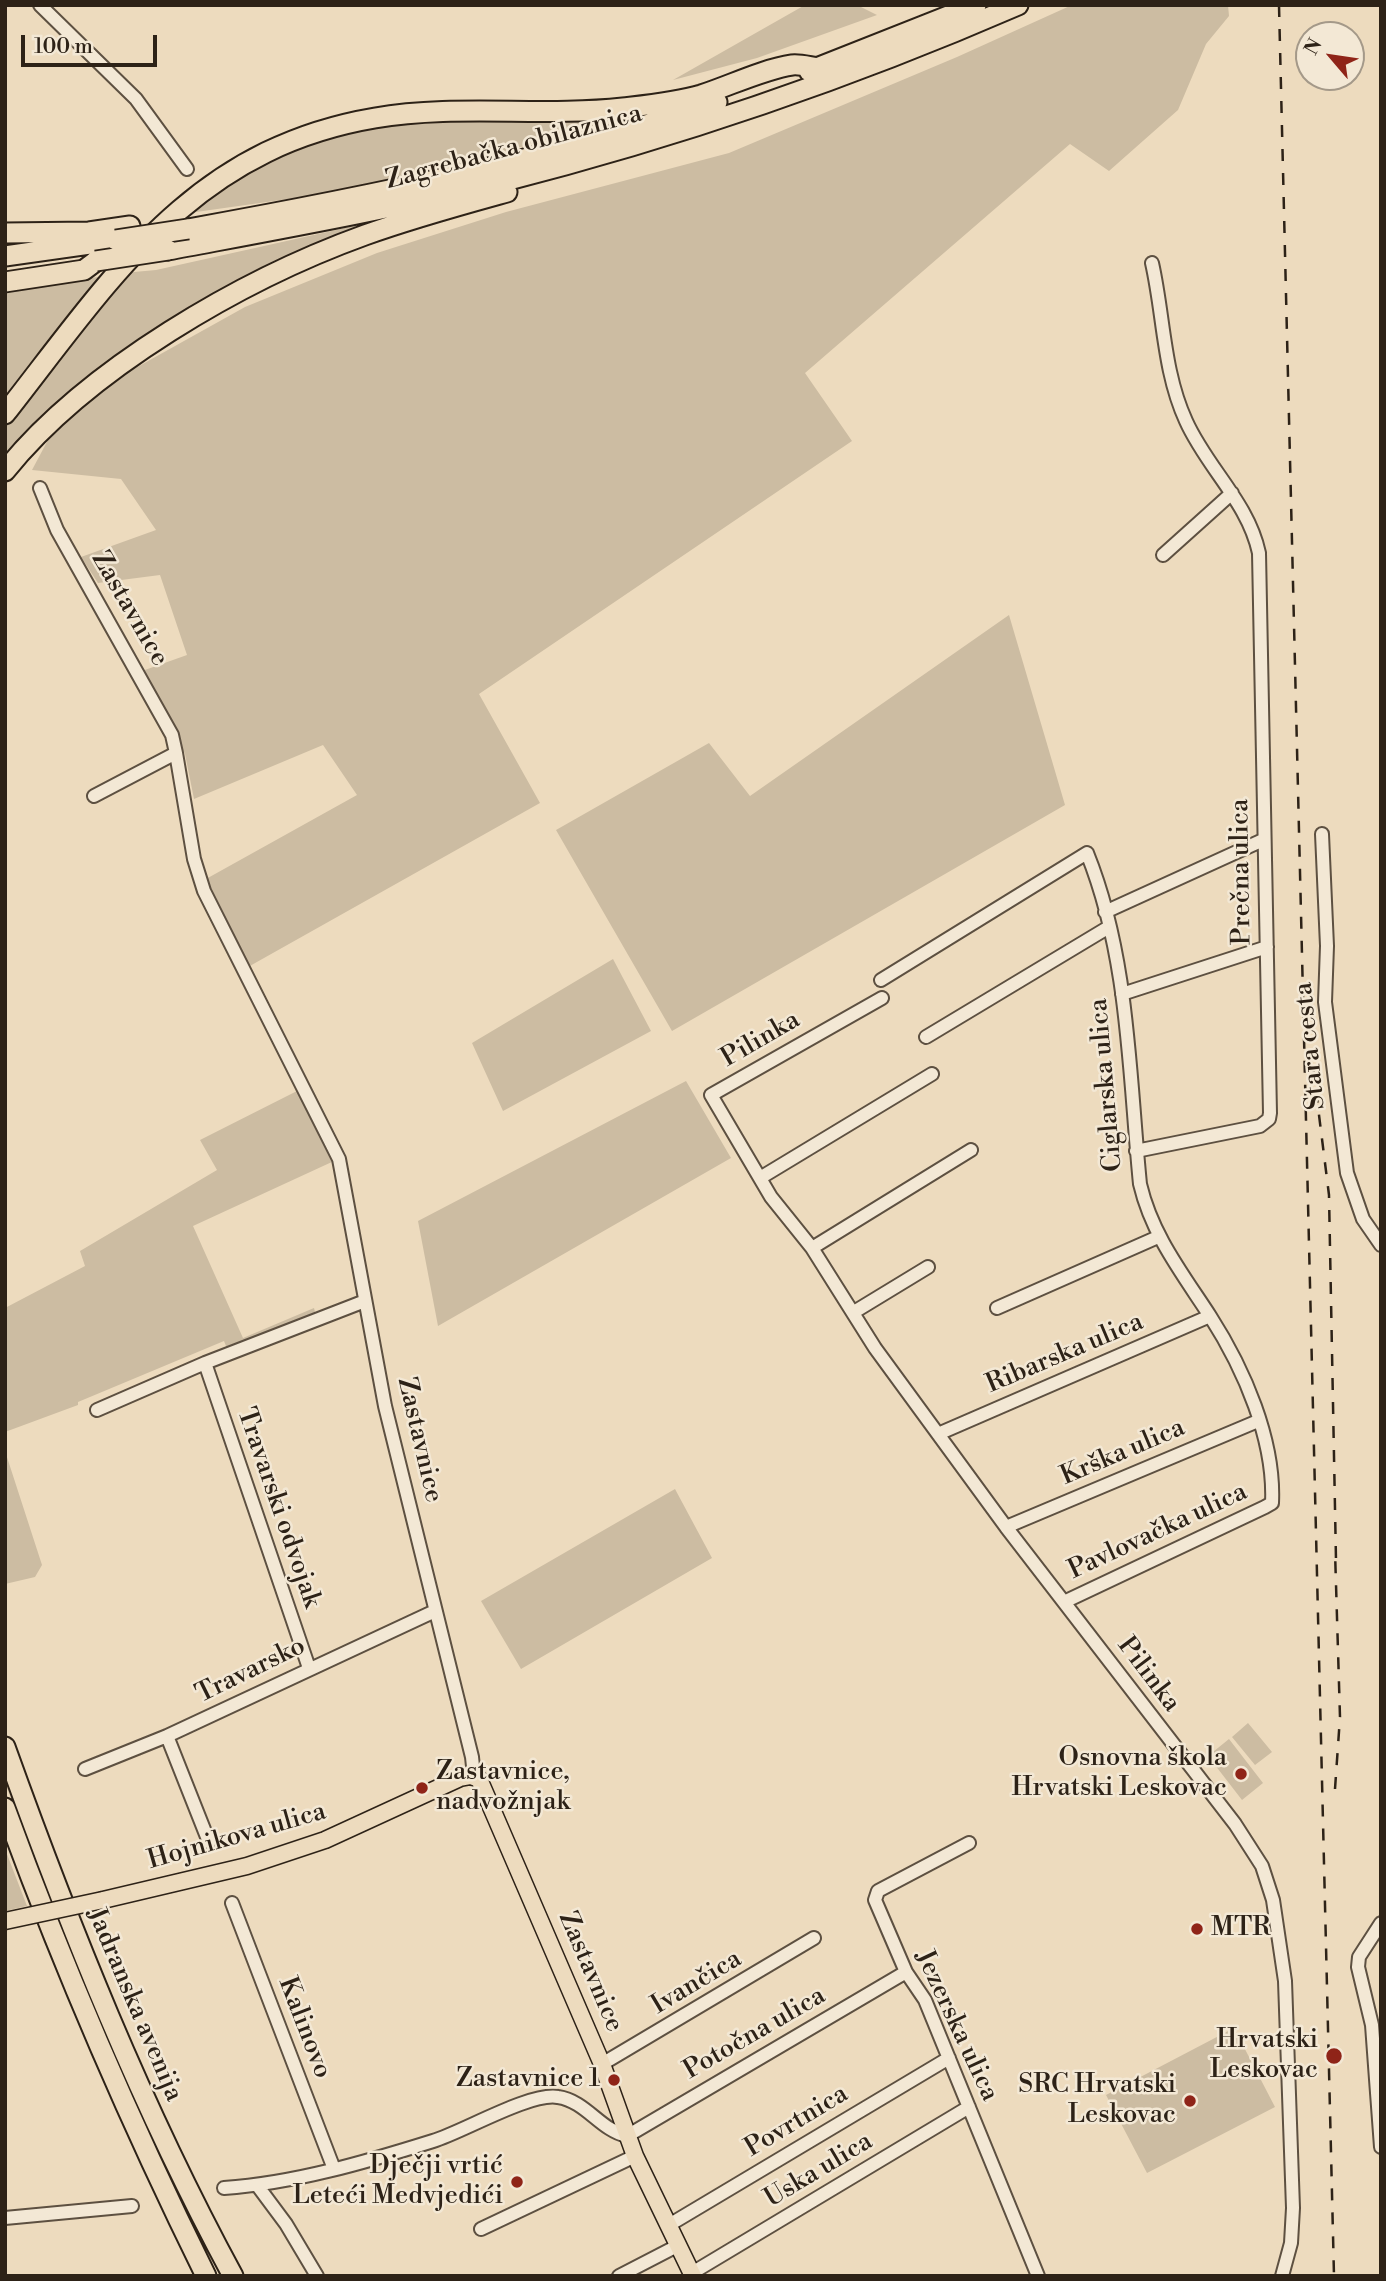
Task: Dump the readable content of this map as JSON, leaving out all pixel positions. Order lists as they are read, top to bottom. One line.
{"streets":{"highway":["Zagrebačka obilaznica","Jadranska avenija"],"main road":["Zastavnice","Hojnikova ulica"],"street":["Prečna ulica","Pilinka","Stara cesta","Ciglarska ulica","Ribarska ulica","Krška ulica","Travarski odvojak","Pavlovačka ulica","Travarsko","Ivančica","Jezerska ulica","Kalinovo","Potočna ulica","Povrtnica","Uska ulica"]},"crossings":[["Zastavnice","Travarsko"],["Zastavnice","Hojnikova ulica"],["Zastavnice","Ivančica"],["Zastavnice","Potočna ulica"],["Zastavnice","Povrtnica"],["Zastavnice","Uska ulica"],["Prečna ulica","Ciglarska ulica"],["Pilinka","Ribarska ulica"],["Pilinka","Krška ulica"],["Pilinka","Pavlovačka ulica"],["Ciglarska ulica","Ribarska ulica"],["Ciglarska ulica","Krška ulica"],["Ciglarska ulica","Pavlovačka ulica"],["Travarski odvojak","Travarsko"],["Jezerska ulica","Potočna ulica"],["Jezerska ulica","Povrtnica"],["Jezerska ulica","Uska ulica"]],"places":["Osnovna škola Hrvatski Leskovac","Zastavnice, nadvožnjak","MTR","Hrvatski Leskovac","Zastavnice 1","SRC Hrvatski Leskovac","Dječji vrtić Leteći Medvjedići"],"scale_bar":"100 m","north":"top left"}
